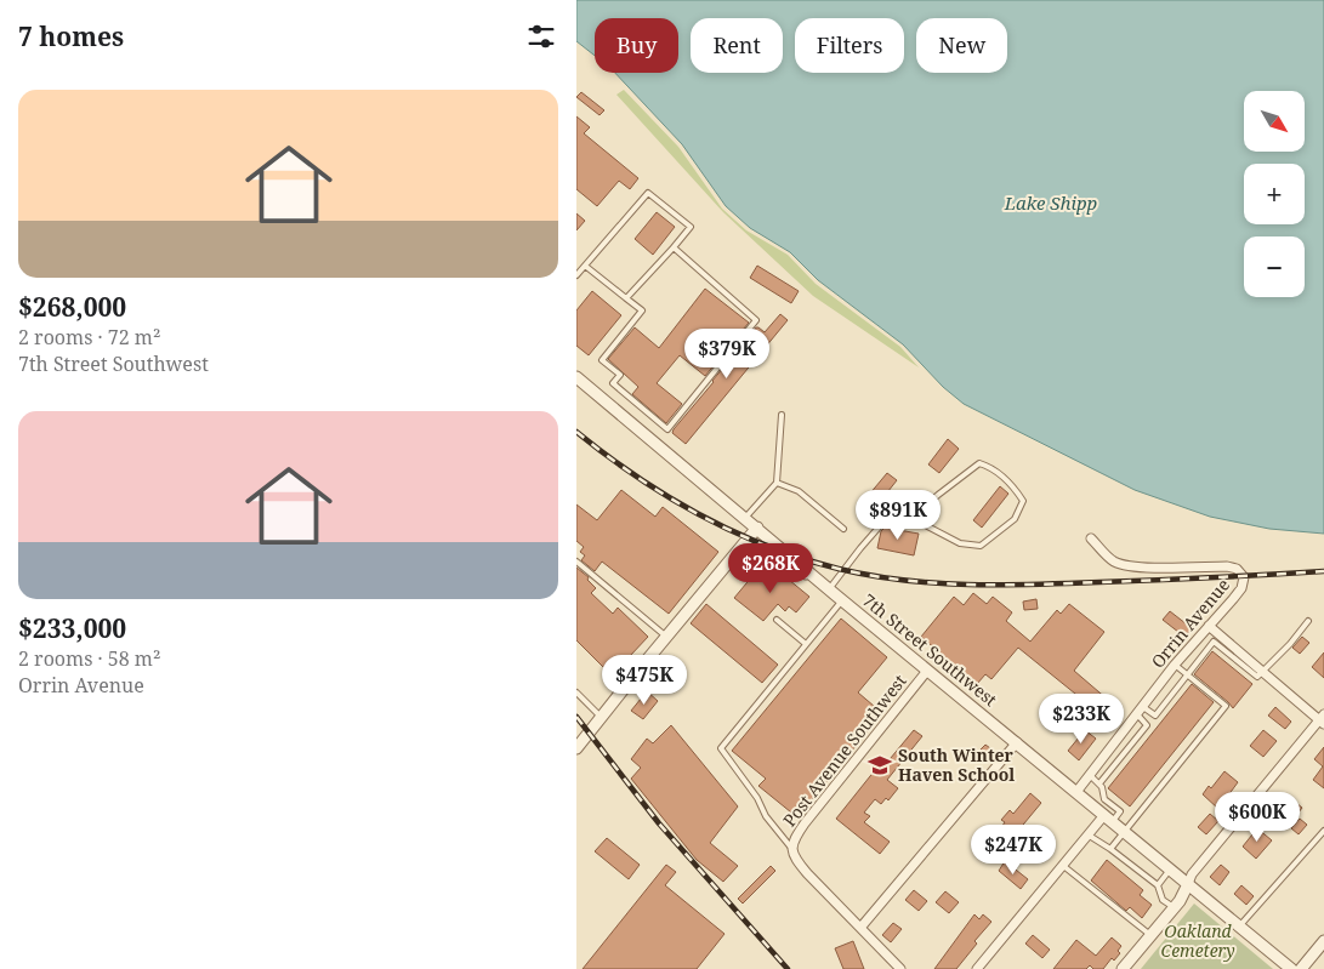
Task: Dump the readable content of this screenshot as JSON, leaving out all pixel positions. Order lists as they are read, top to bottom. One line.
{"streets":{"street":["Orrin Avenue","7th Street Southwest","Post Avenue Southwest"]},"crossings":[["Orrin Avenue","7th Street Southwest"],["7th Street Southwest","Post Avenue Southwest"]],"water":["Lake Shipp"],"parks":["Oakland Cemetery"],"places":{"school or university":["South Winter Haven School"]},"north":"bottom right","page":{"heading":"7 homes","chip":["Buy","Rent","Filters","New"],"list":[{"name":"$268,000","note":"2 rooms · 72 m² · 7th Street Southwest"},{"name":"$233,000","note":"2 rooms · 58 m² · Orrin Avenue"}],"map_buttons":["+","−"],"price":["$379K","$891K","$268K","$475K","$233K","$600K","$247K"]}}
